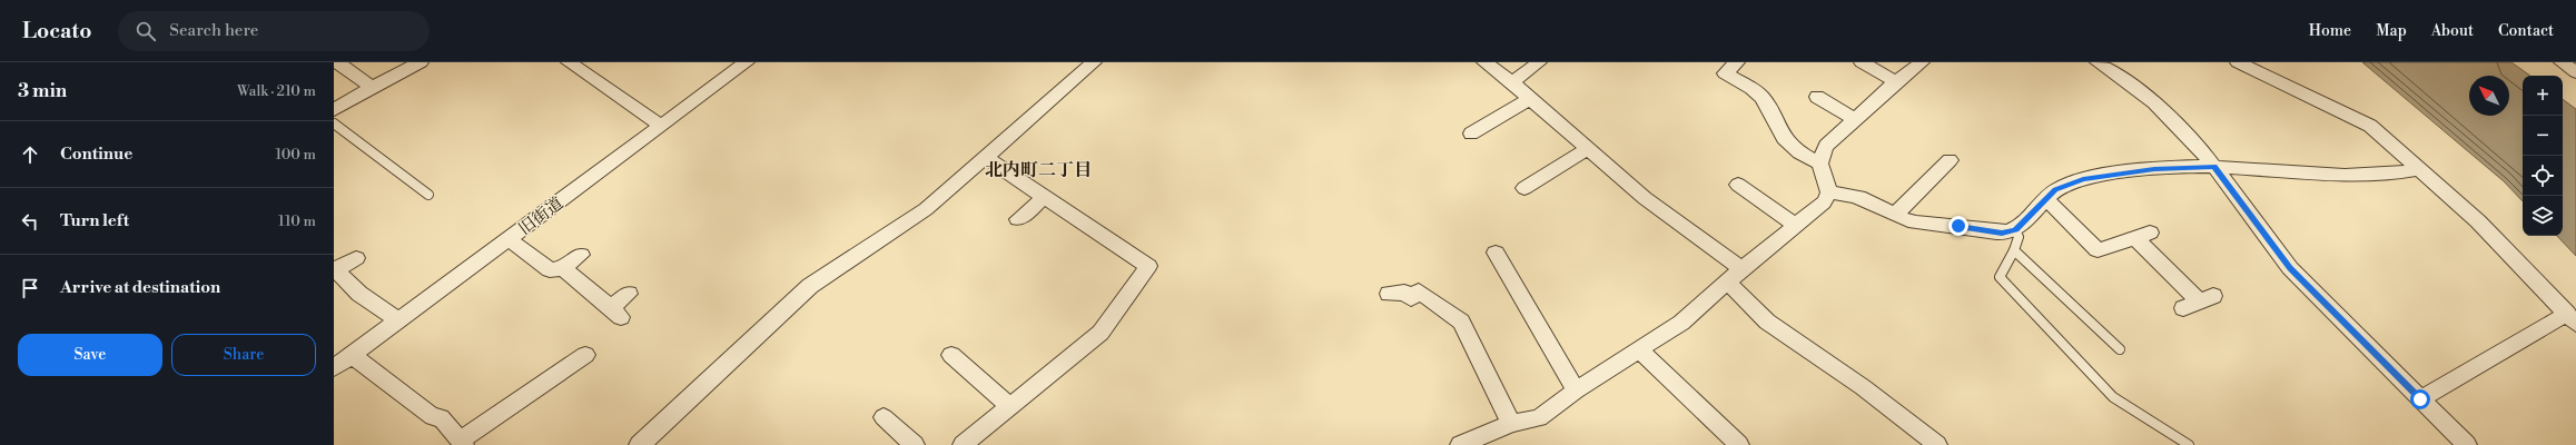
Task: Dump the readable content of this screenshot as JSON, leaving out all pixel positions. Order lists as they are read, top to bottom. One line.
{"streets":{"street":["旧街道"]},"districts":["北内町二丁目"],"north":"top left","page":{"header":"Locato","search":"Search here","nav":["Home","Map","About","Contact"],"heading":["3 min","Walk · 210 m"],"map_buttons":["+","−"],"list":[["Continue","100 m"],["Turn left","110 m"],"Arrive at destination"],"buttons":["Save","Share"]}}
